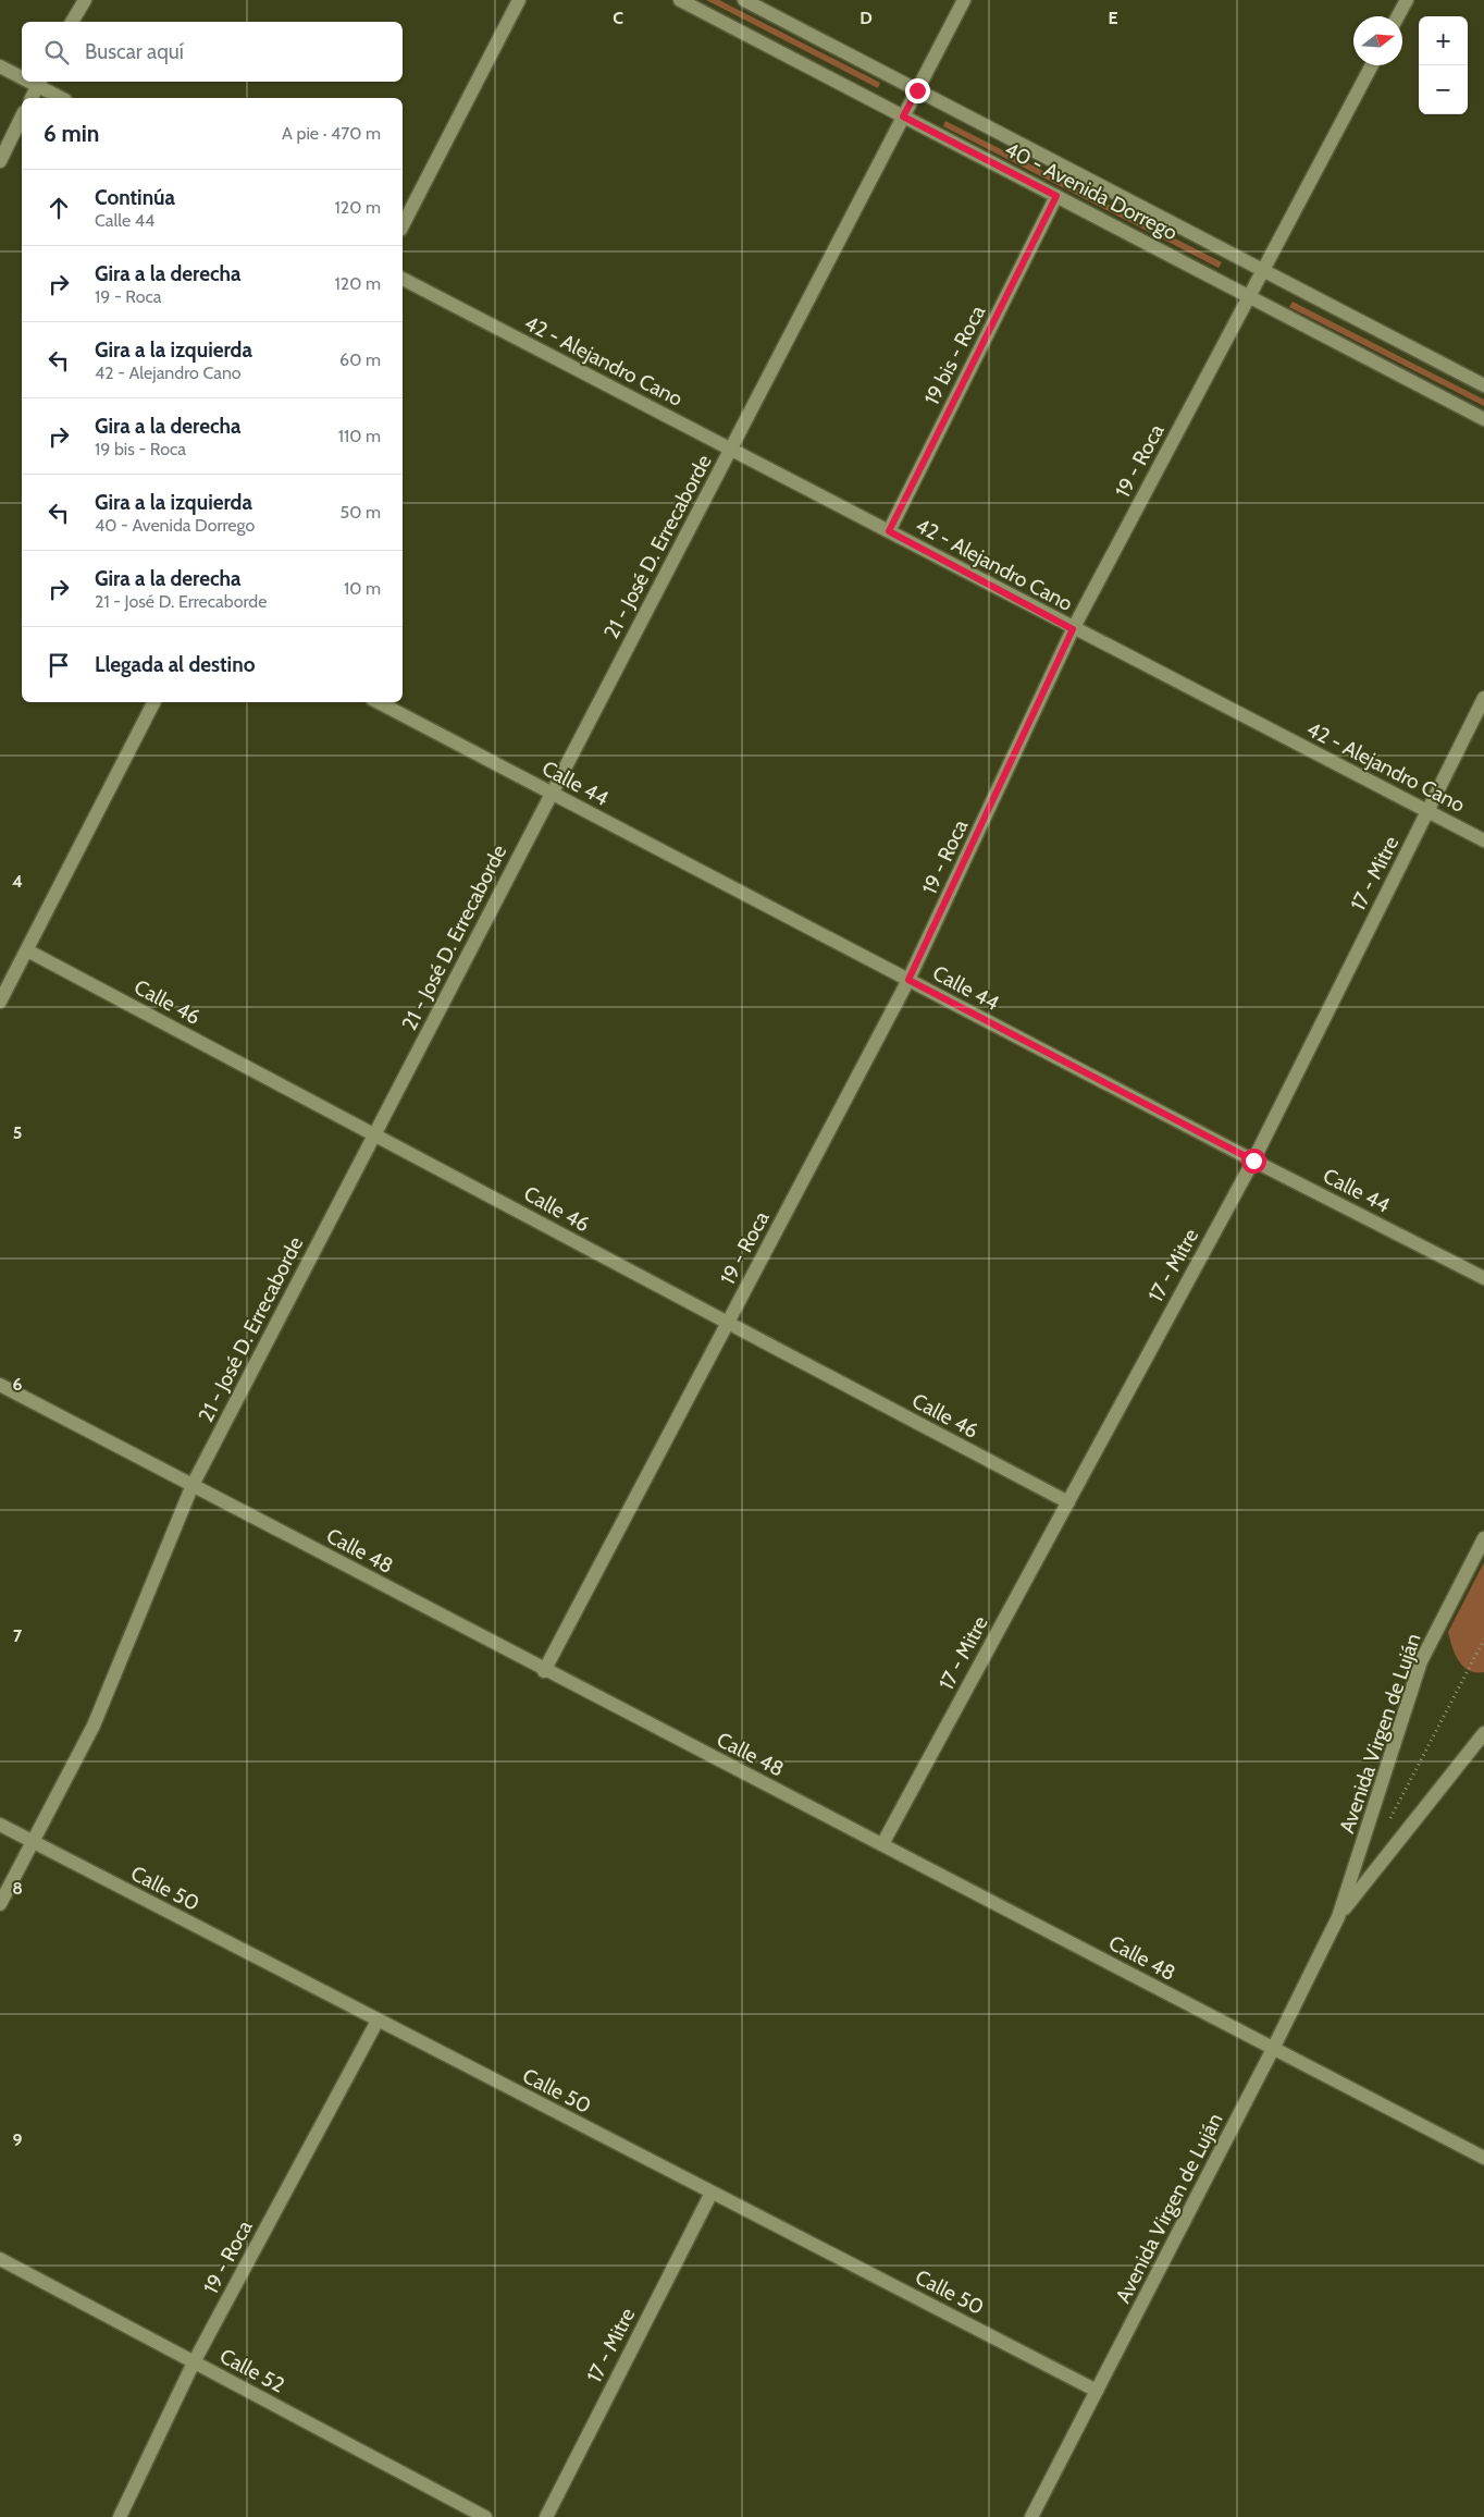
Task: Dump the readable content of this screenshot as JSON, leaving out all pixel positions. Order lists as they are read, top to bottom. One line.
{"streets":{"street":["40 - Avenida Dorrego","19 bis - Roca","42 - Alejandro Cano","19 - Roca","21 - José D. Errecaborde","Calle 44","17 - Mitre","Calle 46","Calle 48","Avenida Virgen de Luján","Calle 50","Calle 52"]},"crossings":[["40 - Avenida Dorrego","19 bis - Roca"],["40 - Avenida Dorrego","19 - Roca"],["40 - Avenida Dorrego","21 - José D. Errecaborde"],["19 bis - Roca","42 - Alejandro Cano"],["42 - Alejandro Cano","19 - Roca"],["42 - Alejandro Cano","21 - José D. Errecaborde"],["42 - Alejandro Cano","17 - Mitre"],["19 - Roca","Calle 44"],["19 - Roca","Calle 46"],["19 - Roca","Calle 48"],["19 - Roca","Calle 50"],["19 - Roca","Calle 52"],["21 - José D. Errecaborde","Calle 44"],["21 - José D. Errecaborde","Calle 46"],["21 - José D. Errecaborde","Calle 48"],["21 - José D. Errecaborde","Calle 50"],["Calle 44","17 - Mitre"],["17 - Mitre","Calle 46"],["17 - Mitre","Calle 48"],["17 - Mitre","Calle 50"],["Calle 48","Avenida Virgen de Luján"],["Avenida Virgen de Luján","Calle 50"]],"north":"right","page":{"map_buttons":["+","−"],"search":"Buscar aquí","heading":["6 min","A pie · 470 m"],"list":[["Continúa","Calle 44","120 m"],["Gira a la derecha","19 - Roca","120 m"],["Gira a la izquierda","42 - Alejandro Cano","60 m"],["Gira a la derecha","19 bis - Roca","110 m"],["Gira a la izquierda","40 - Avenida Dorrego","50 m"],["Gira a la derecha","21 - José D. Errecaborde","10 m"],"Llegada al destino"]},"grid":{"columns":["C","D","E"],"rows":["4","5","6","7","8","9"]}}
